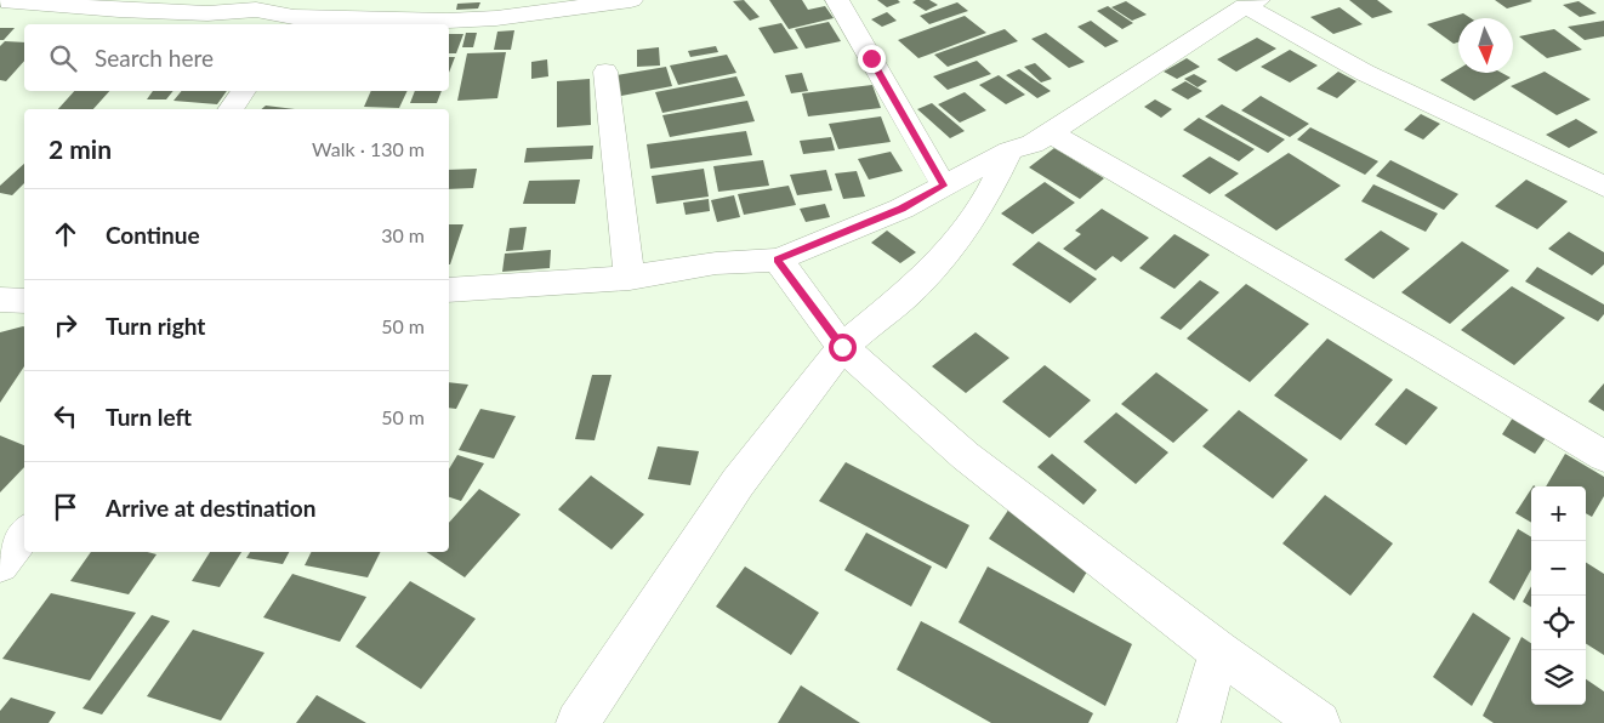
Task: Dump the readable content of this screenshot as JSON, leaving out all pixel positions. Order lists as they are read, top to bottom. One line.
{"north":"bottom","page":{"search":"Search here","heading":["2 min","Walk · 130 m"],"list":[["Continue","30 m"],["Turn right","50 m"],["Turn left","50 m"],"Arrive at destination"],"map_buttons":["+","−"]}}
